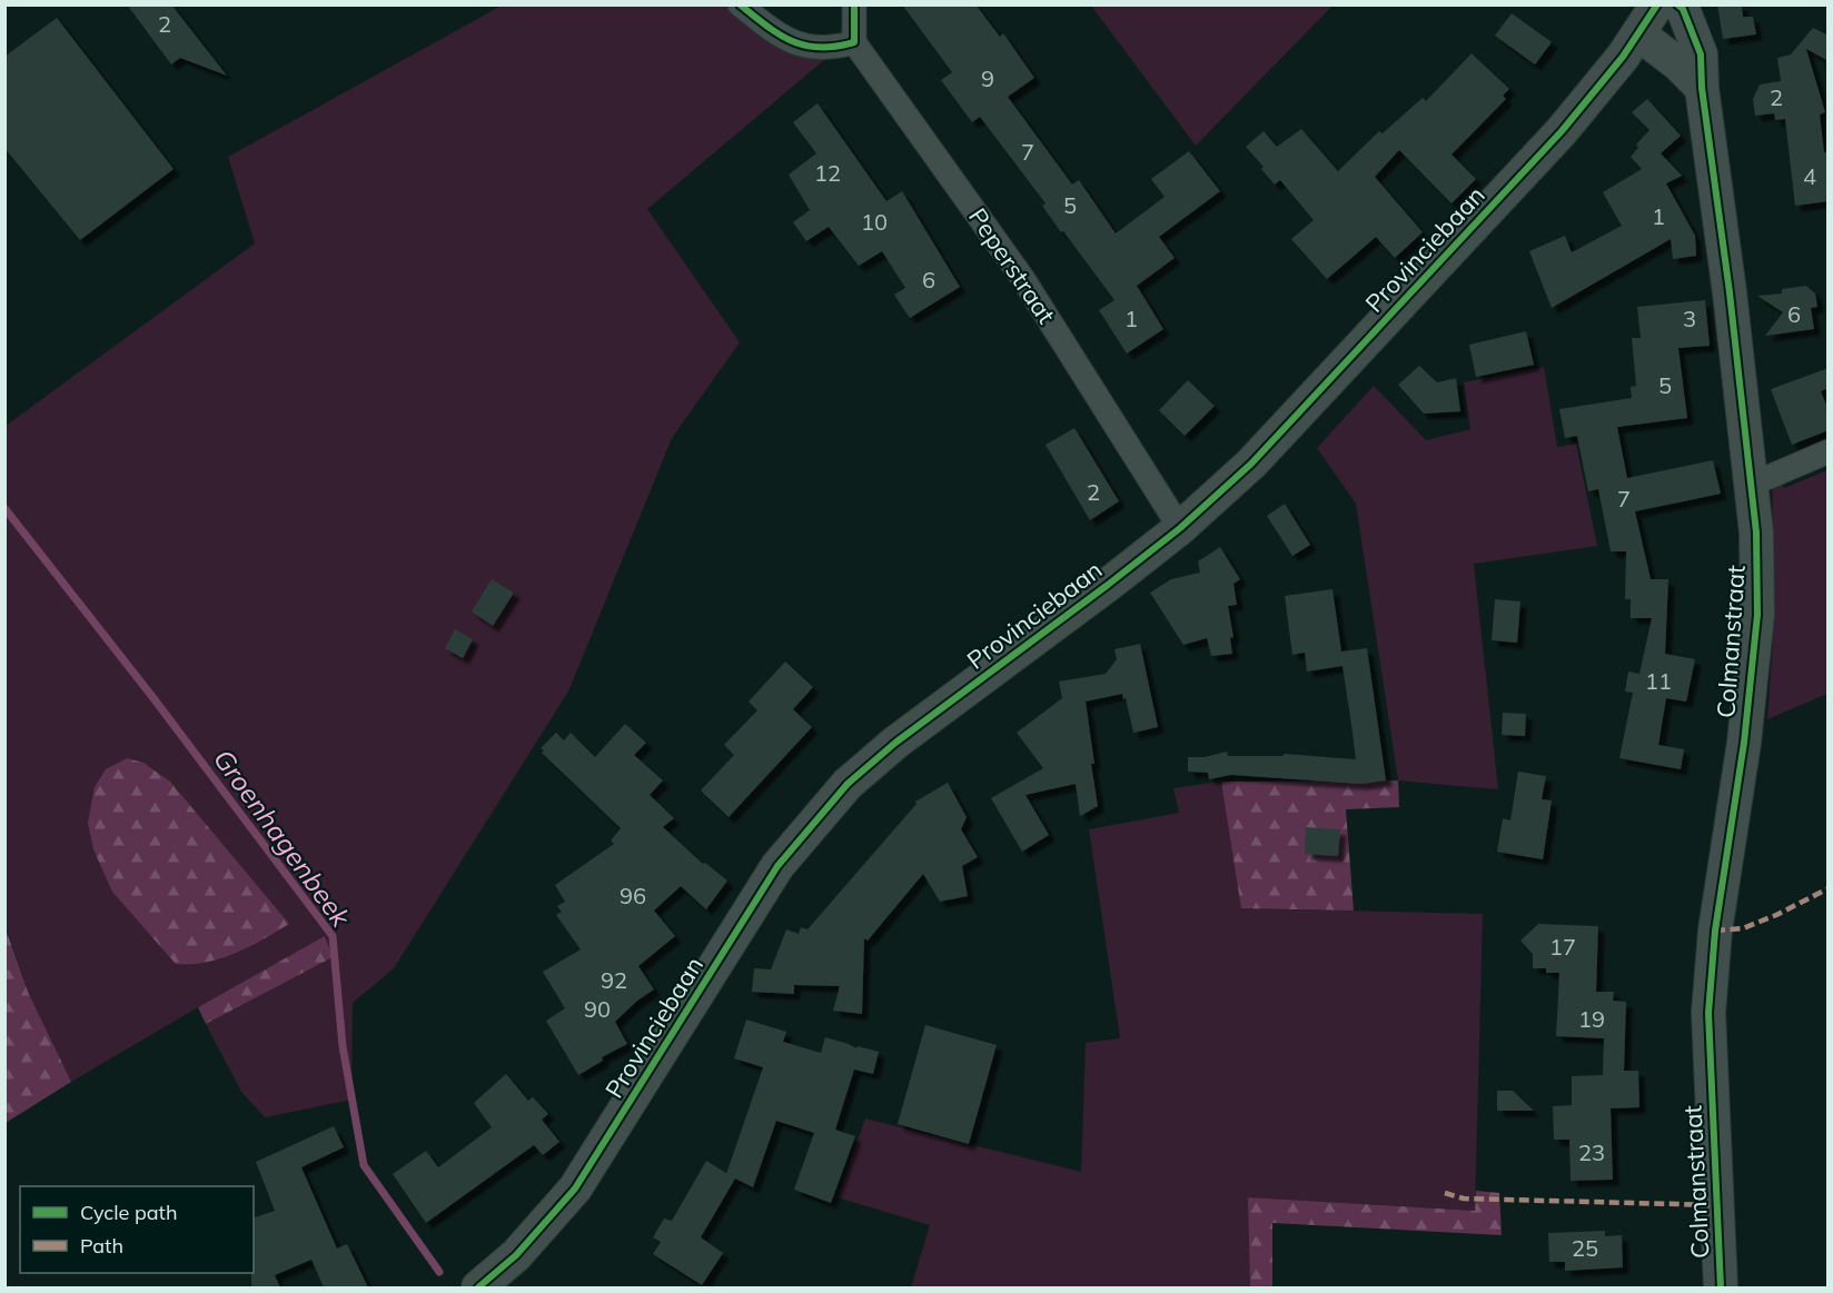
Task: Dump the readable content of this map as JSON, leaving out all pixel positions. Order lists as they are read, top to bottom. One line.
{"streets":{"main road":["Provinciebaan","Colmanstraat"],"street":["Peperstraat"]},"crossings":[["Provinciebaan","Peperstraat"]],"water":["Groenhagenbeek"],"house_numbers":["2","9","2","7","12","4","5","1","10","6","6","1","3","5","2","7","11","96","17","92","90","19","23","25"],"legend":["Cycle path","Path"]}
